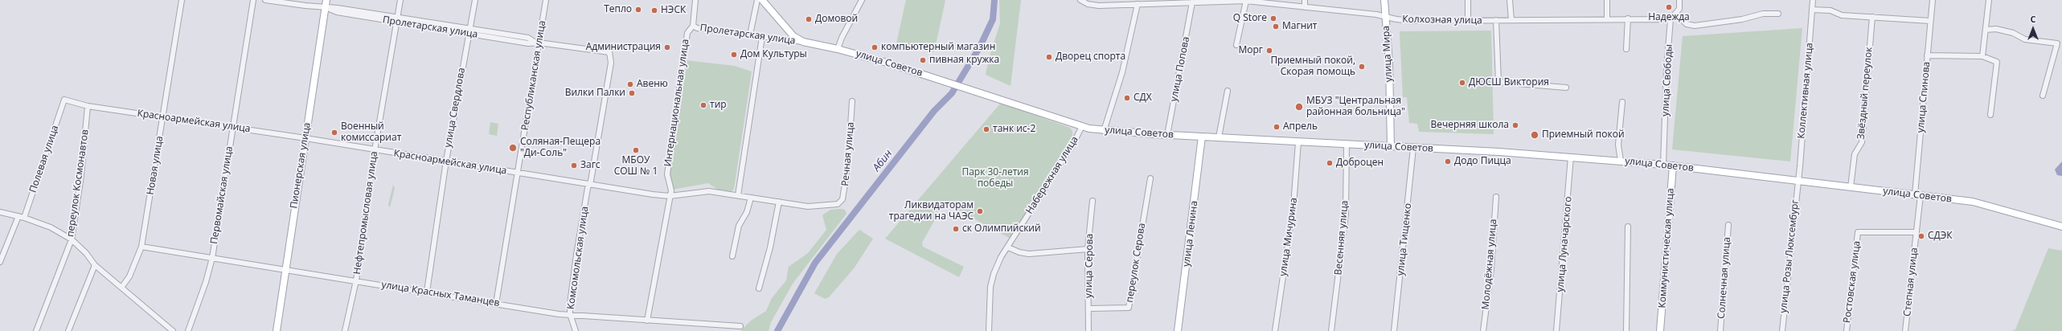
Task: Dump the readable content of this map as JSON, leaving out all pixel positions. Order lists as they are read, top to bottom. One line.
{"streets":{"main road":["улица Мира","улица Советов","Пионерская улица","улица Ленина","Коммунистическая улица"],"street":["Колхозная улица","Пролетарская улица","улица Попова","Республиканская улица","улица Свободы","Коллективная улица","Звёздный переулок","улица Спинова","Интернациональная улица","улица Свердлова","Красноармейская улица","Речная улица","Полевая улица","Новая улица","Набережная улица","переулок Космонавтов","Первомайская улица","Нефтепромысловая улица","улица Мичурина","Весенняя улица","улица Тищенко","улица Луначарского","улица Розы Люксембург","Комсомольская улица","переулок Серова","Молодёжная улица","улица Серова","Солнечная улица","Ростовская улица","Степная улица","улица Красных Таманцев"]},"crossings":[["Колхозная улица","улица Мира"],["Колхозная улица","улица Попова"],["Колхозная улица","улица Свободы"],["Пролетарская улица","улица Советов"],["Пролетарская улица","Республиканская улица"],["Пролетарская улица","Интернациональная улица"],["Пролетарская улица","улица Свердлова"],["Пролетарская улица","Пионерская улица"],["Пролетарская улица","Нефтепромысловая улица"],["Пролетарская улица","Комсомольская улица"],["улица Мира","улица Советов"],["улица Советов","улица Попова"],["улица Советов","улица Свободы"],["улица Советов","Коллективная улица"],["улица Советов","Звёздный переулок"],["улица Советов","улица Спинова"],["улица Советов","Набережная улица"],["улица Советов","улица Ленина"],["улица Советов","улица Мичурина"],["улица Советов","Весенняя улица"],["улица Советов","улица Тищенко"],["улица Советов","улица Луначарского"],["улица Советов","Коммунистическая улица"],["улица Советов","улица Розы Люксембург"],["улица Советов","Степная улица"],["Республиканская улица","Красноармейская улица"],["Республиканская улица","улица Красных Таманцев"],["Коллективная улица","улица Розы Люксембург"],["улица Спинова","Степная улица"],["Интернациональная улица","Красноармейская улица"],["Интернациональная улица","улица Красных Таманцев"],["улица Свердлова","Красноармейская улица"],["улица Свердлова","улица Красных Таманцев"],["Красноармейская улица","Речная улица"],["Красноармейская улица","Полевая улица"],["Красноармейская улица","Новая улица"],["Красноармейская улица","Пионерская улица"],["Красноармейская улица","переулок Космонавтов"],["Красноармейская улица","Первомайская улица"],["Красноармейская улица","Нефтепромысловая улица"],["Красноармейская улица","Комсомольская улица"],["Новая улица","улица Красных Таманцев"],["Пионерская улица","улица Красных Таманцев"],["Первомайская улица","улица Красных Таманцев"],["Нефтепромысловая улица","улица Красных Таманцев"],["Комсомольская улица","улица Красных Таманцев"],["переулок Серова","улица Серова"],["Ростовская улица","Степная улица"]],"water":["Абин"],"parks":["Парк 30-летия победы"],"places":["Надежда","Тепло","НЭСК","Q Store","Домовой","Магнит","Администрация","компьютерный магазин","Морг","Дом Культуры","Дворец спорта","пивная кружка","Приемный покой, Скорая помощь","ДЮСШ Виктория","Авеню","Вилки Палки","СДХ","тир","МБУЗ \"Центральная районная больница\"","Вечерняя школа","Апрель","танк ис-2","Военный комиссариат","Приемный покой","Соляная-Пещера \"Ди-Соль\"","МБОУ СОШ № 1","Додо Пицца","Доброцен","Загс","Ликвидаторам трагедии на ЧАЭС","ск Олимпийский","СДЭК"],"north":"top"}
